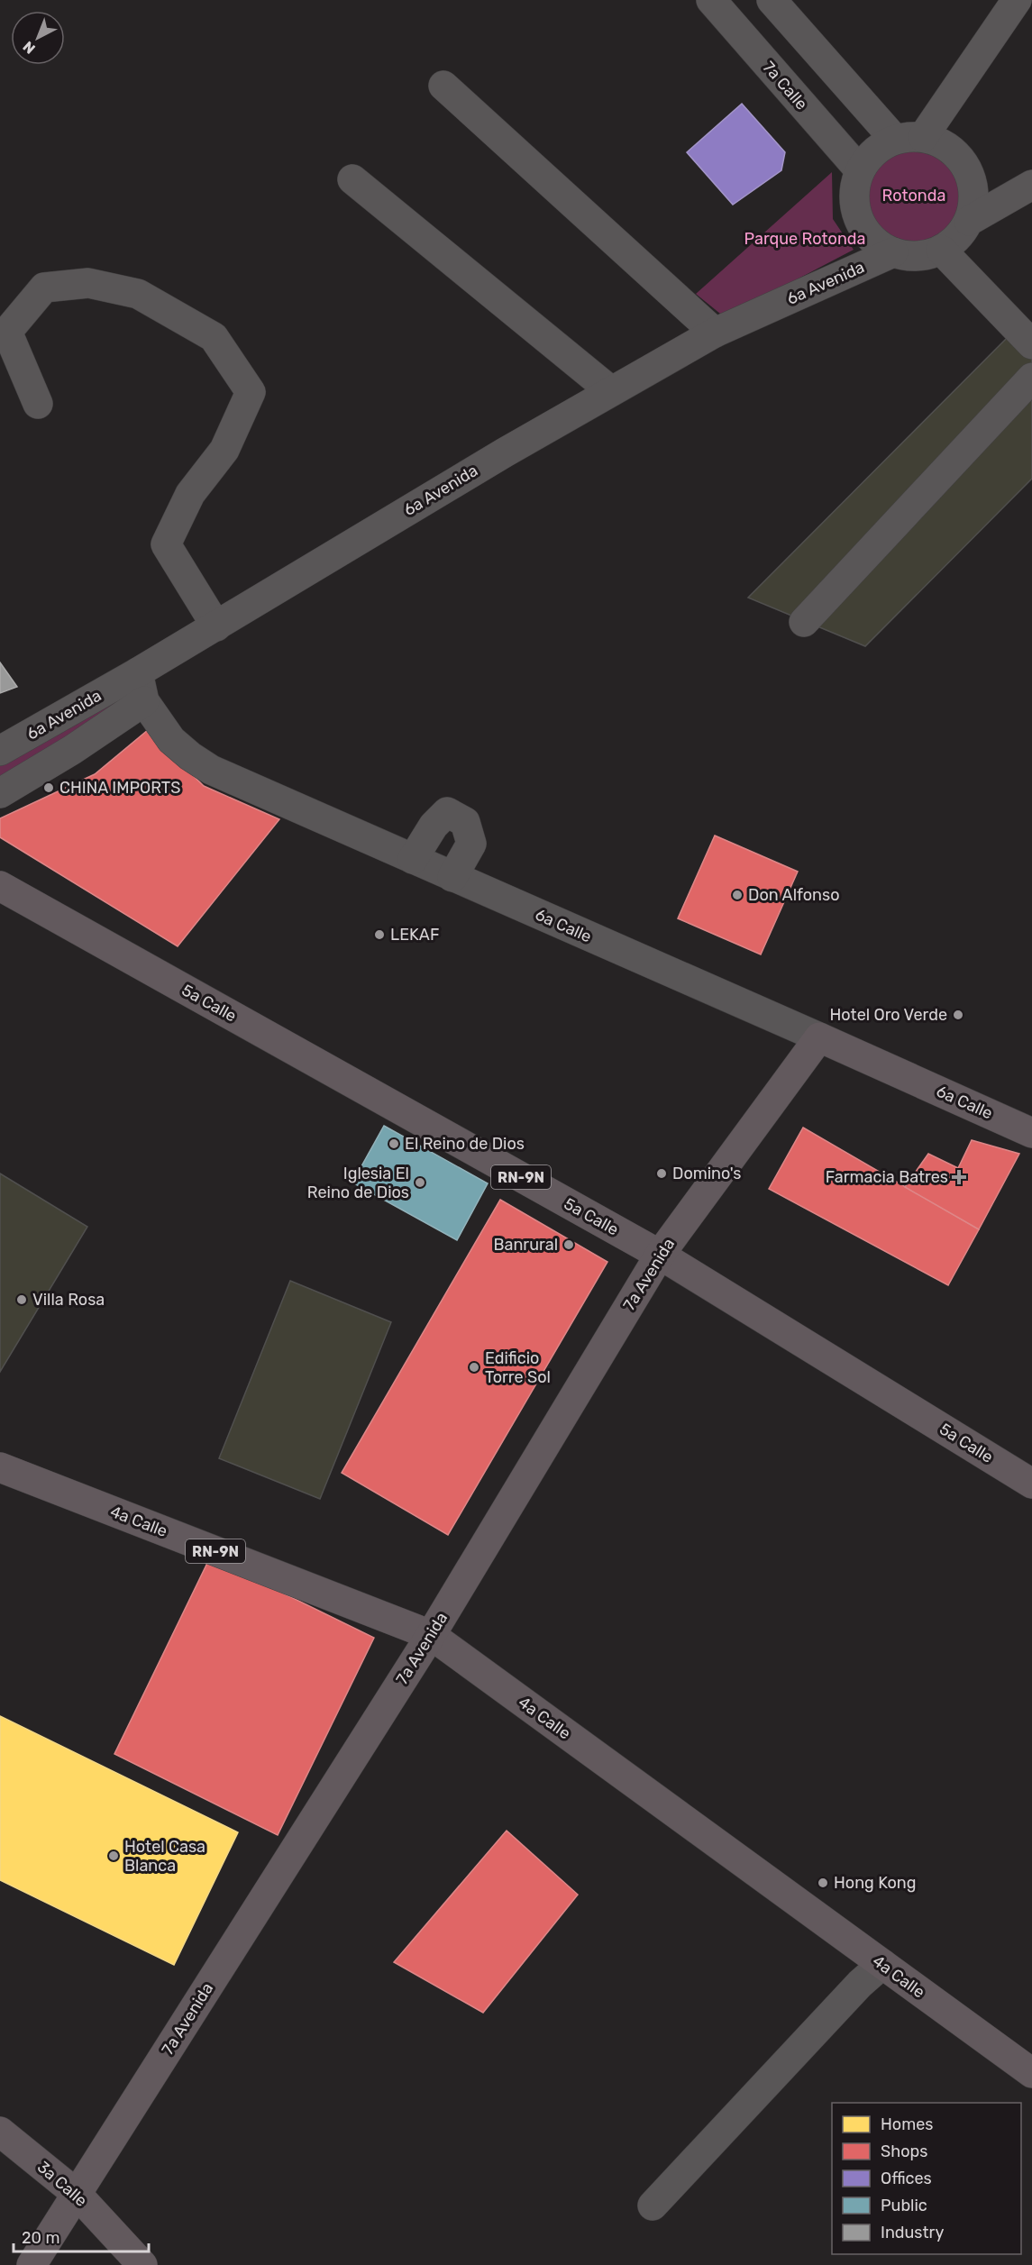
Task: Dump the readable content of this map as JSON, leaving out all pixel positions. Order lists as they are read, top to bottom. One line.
{"streets":{"main road":["6a Calle","5a Calle","RN-9N","7a Avenida","4a Calle","3a Calle"],"street":["7a Calle","6a Avenida"]},"crossings":[["7a Calle","6a Avenida"],["6a Avenida","6a Calle"],["6a Calle","7a Avenida"],["5a Calle","7a Avenida"],["7a Avenida","4a Calle"],["7a Avenida","3a Calle"]],"parks":["Rotonda","Parque Rotonda"],"places":{"other":["CHINA IMPORTS","Don Alfonso","LEKAF","Hotel Oro Verde","El Reino de Dios","Domino's","Iglesia El Reino de Dios","Banrural","Villa Rosa","Edificio Torre Sol","Hotel Casa Blanca","Hong Kong"],"health":["Farmacia Batres"]},"legend":["Homes","Shops","Offices","Public","Industry"],"scale_bar":"20 m","north":"bottom left"}
